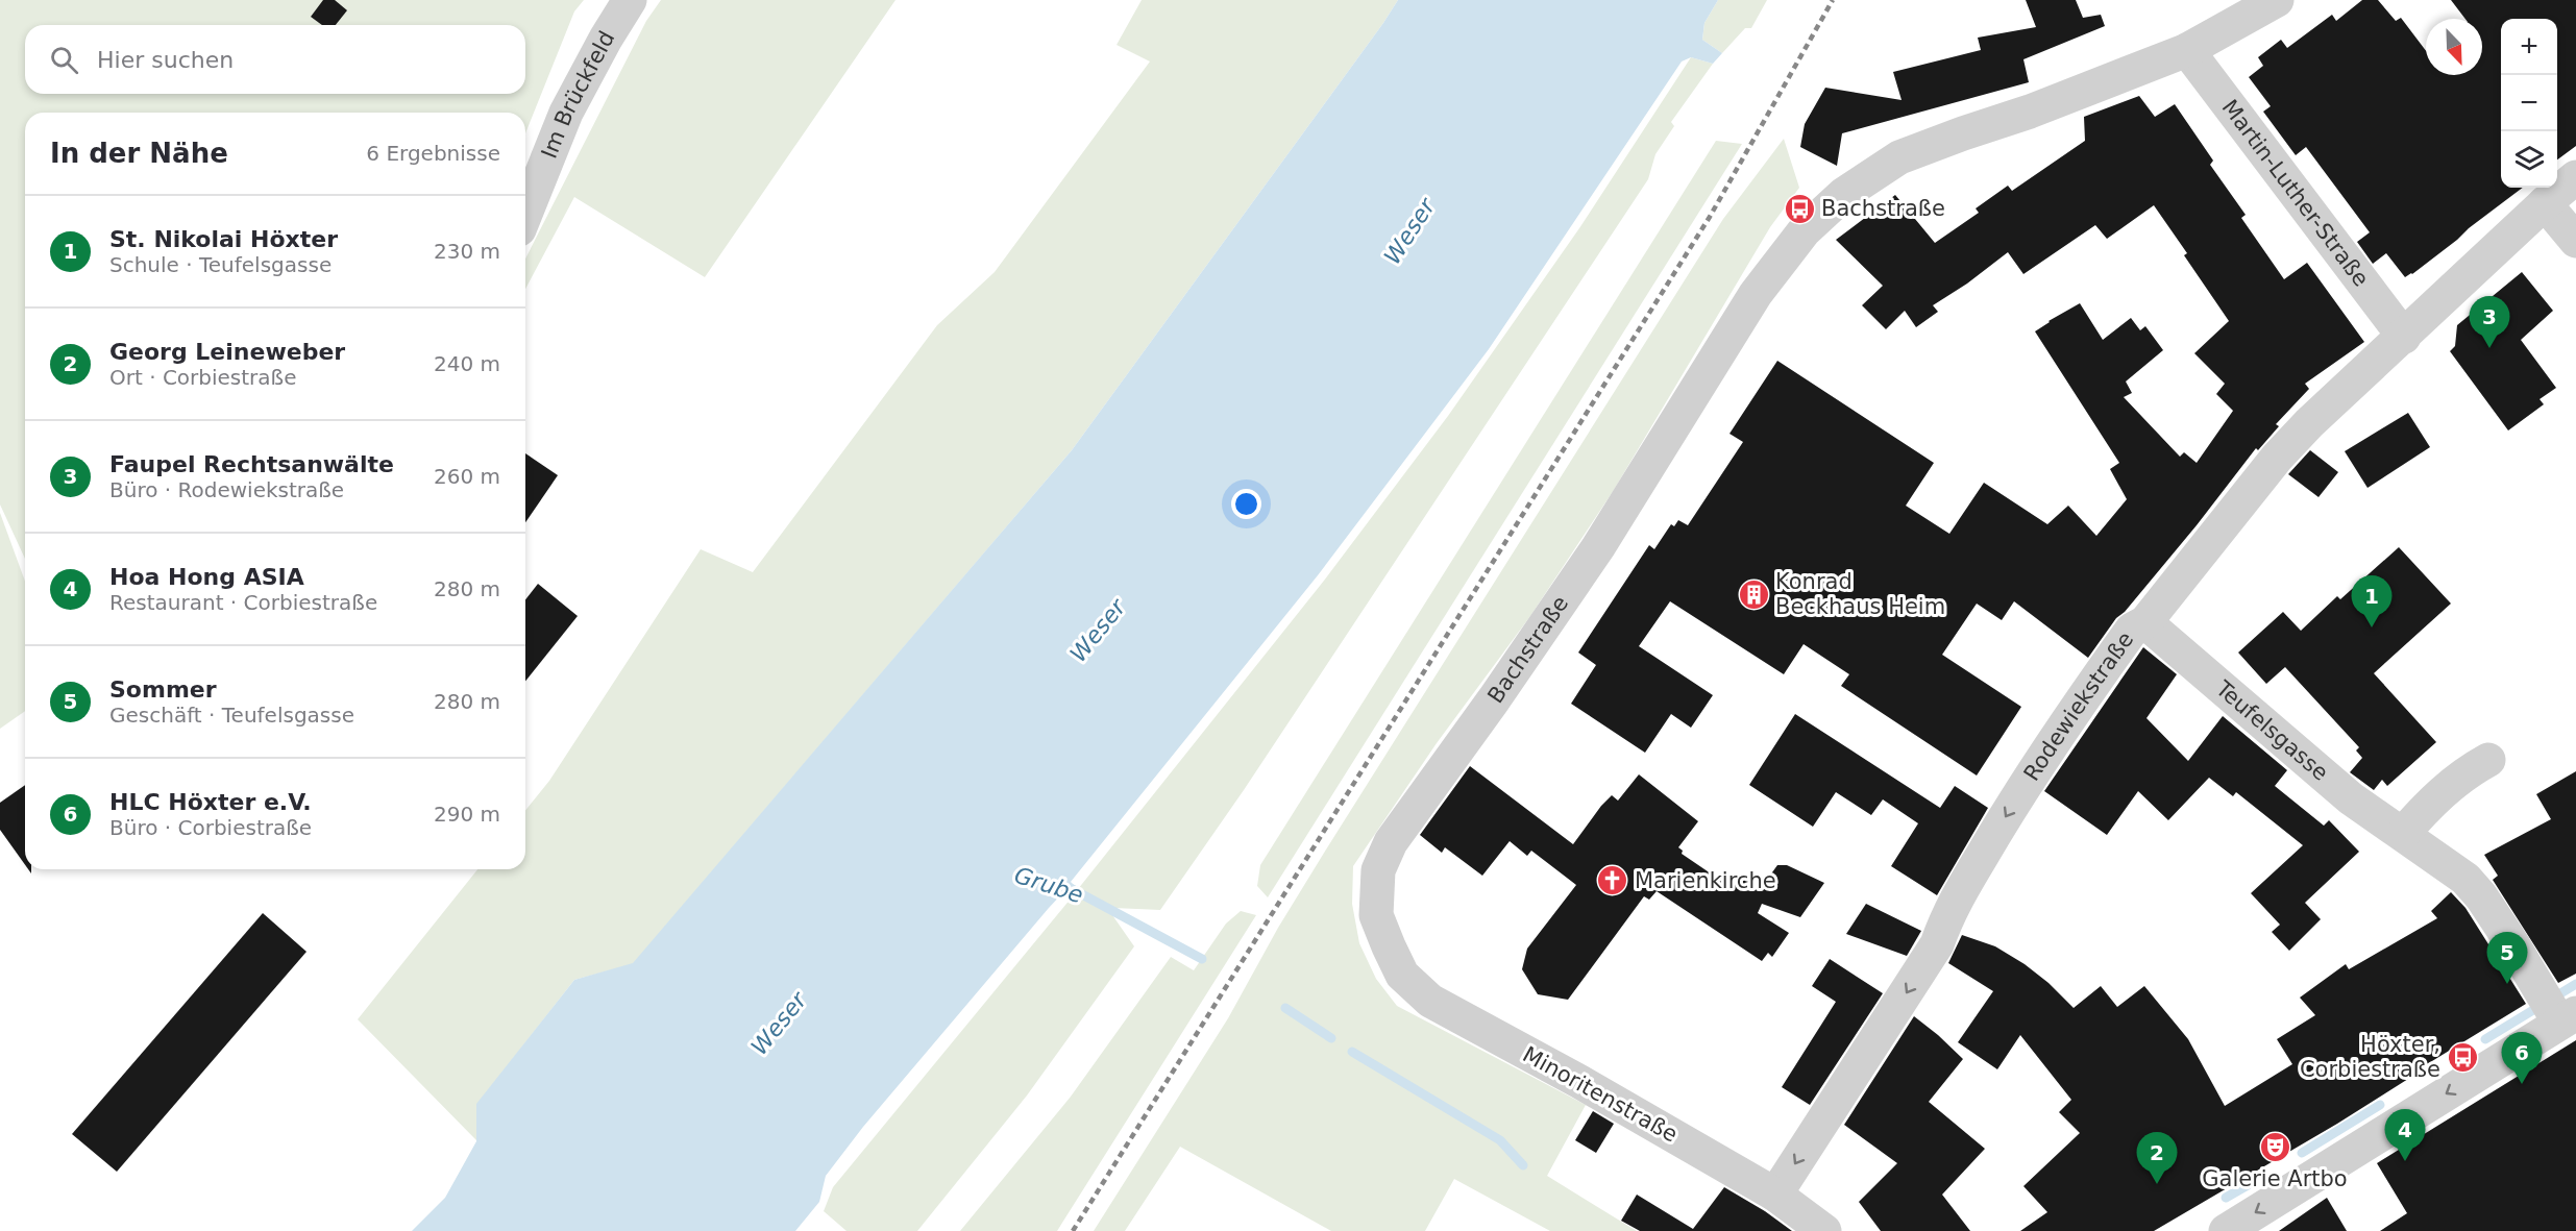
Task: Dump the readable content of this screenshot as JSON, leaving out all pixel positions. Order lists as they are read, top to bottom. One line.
{"streets":{"street":["Im Brückfeld","Martin-Luther-Straße","Bachstraße","Rodewiekstraße","Teufelsgasse","Minoritenstraße"]},"crossings":[["Martin-Luther-Straße","Bachstraße"],["Martin-Luther-Straße","Rodewiekstraße"],["Bachstraße","Minoritenstraße"],["Rodewiekstraße","Teufelsgasse"],["Rodewiekstraße","Minoritenstraße"]],"one_way":["Rodewiekstraße"],"water":["Weser","Grube"],"places":{"bus stop":["Bachstraße","Höxter, Corbiestraße"],"building":["Konrad Beckhaus Heim"],"church":["Marienkirche"],"theatre":["Galerie Artbo"]},"north":"bottom right","page":{"map_buttons":["+","−"],"search":"Hier suchen","heading":["In der Nähe","6 Ergebnisse"],"list":[{"mark":"1","name":"St. Nikolai Höxter","note":"Schule · Teufelsgasse","value":"230 m"},{"mark":"2","name":"Georg Leineweber","note":"Ort · Corbiestraße","value":"240 m"},{"mark":"3","name":"Faupel Rechtsanwälte","note":"Büro · Rodewiekstraße","value":"260 m"},{"mark":"4","name":"Hoa Hong ASIA","note":"Restaurant · Corbiestraße","value":"280 m"},{"mark":"5","name":"Sommer","note":"Geschäft · Teufelsgasse","value":"280 m"},{"mark":"6","name":"HLC Höxter e.V.","note":"Büro · Corbiestraße","value":"290 m"}],"pins":["3","1","5","6","4","2"]}}
